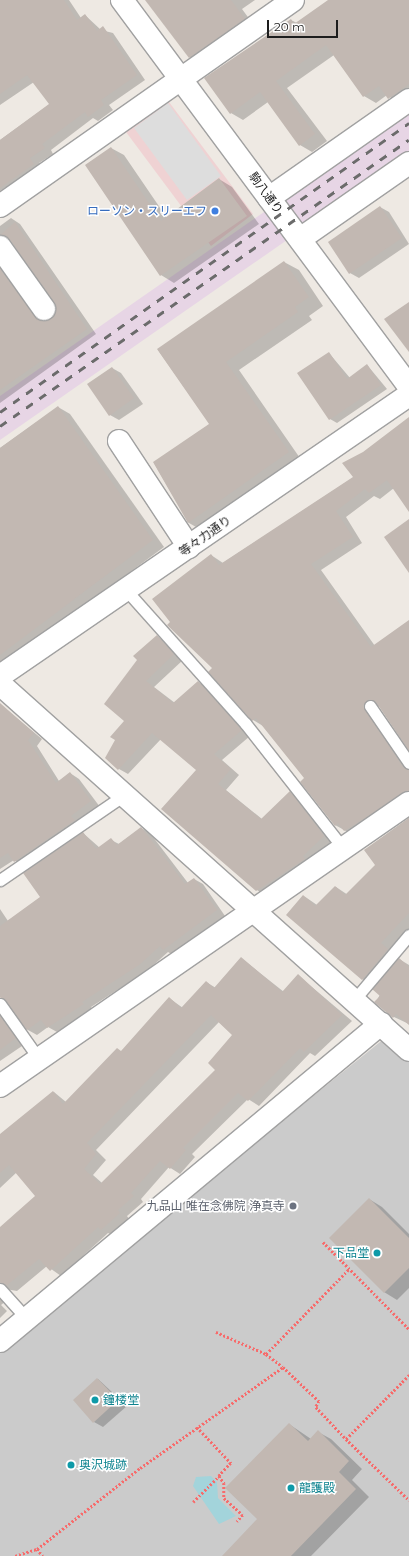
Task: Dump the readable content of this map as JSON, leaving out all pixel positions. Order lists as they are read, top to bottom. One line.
{"streets":{"street":["駒八通り","等々力通り"]},"places":["ローソン・スリーエフ","九品山 唯在念佛院 浄真寺","下品堂","鐘楼堂","奥沢城跡","龍護殿"],"scale_bar":"20 m"}
